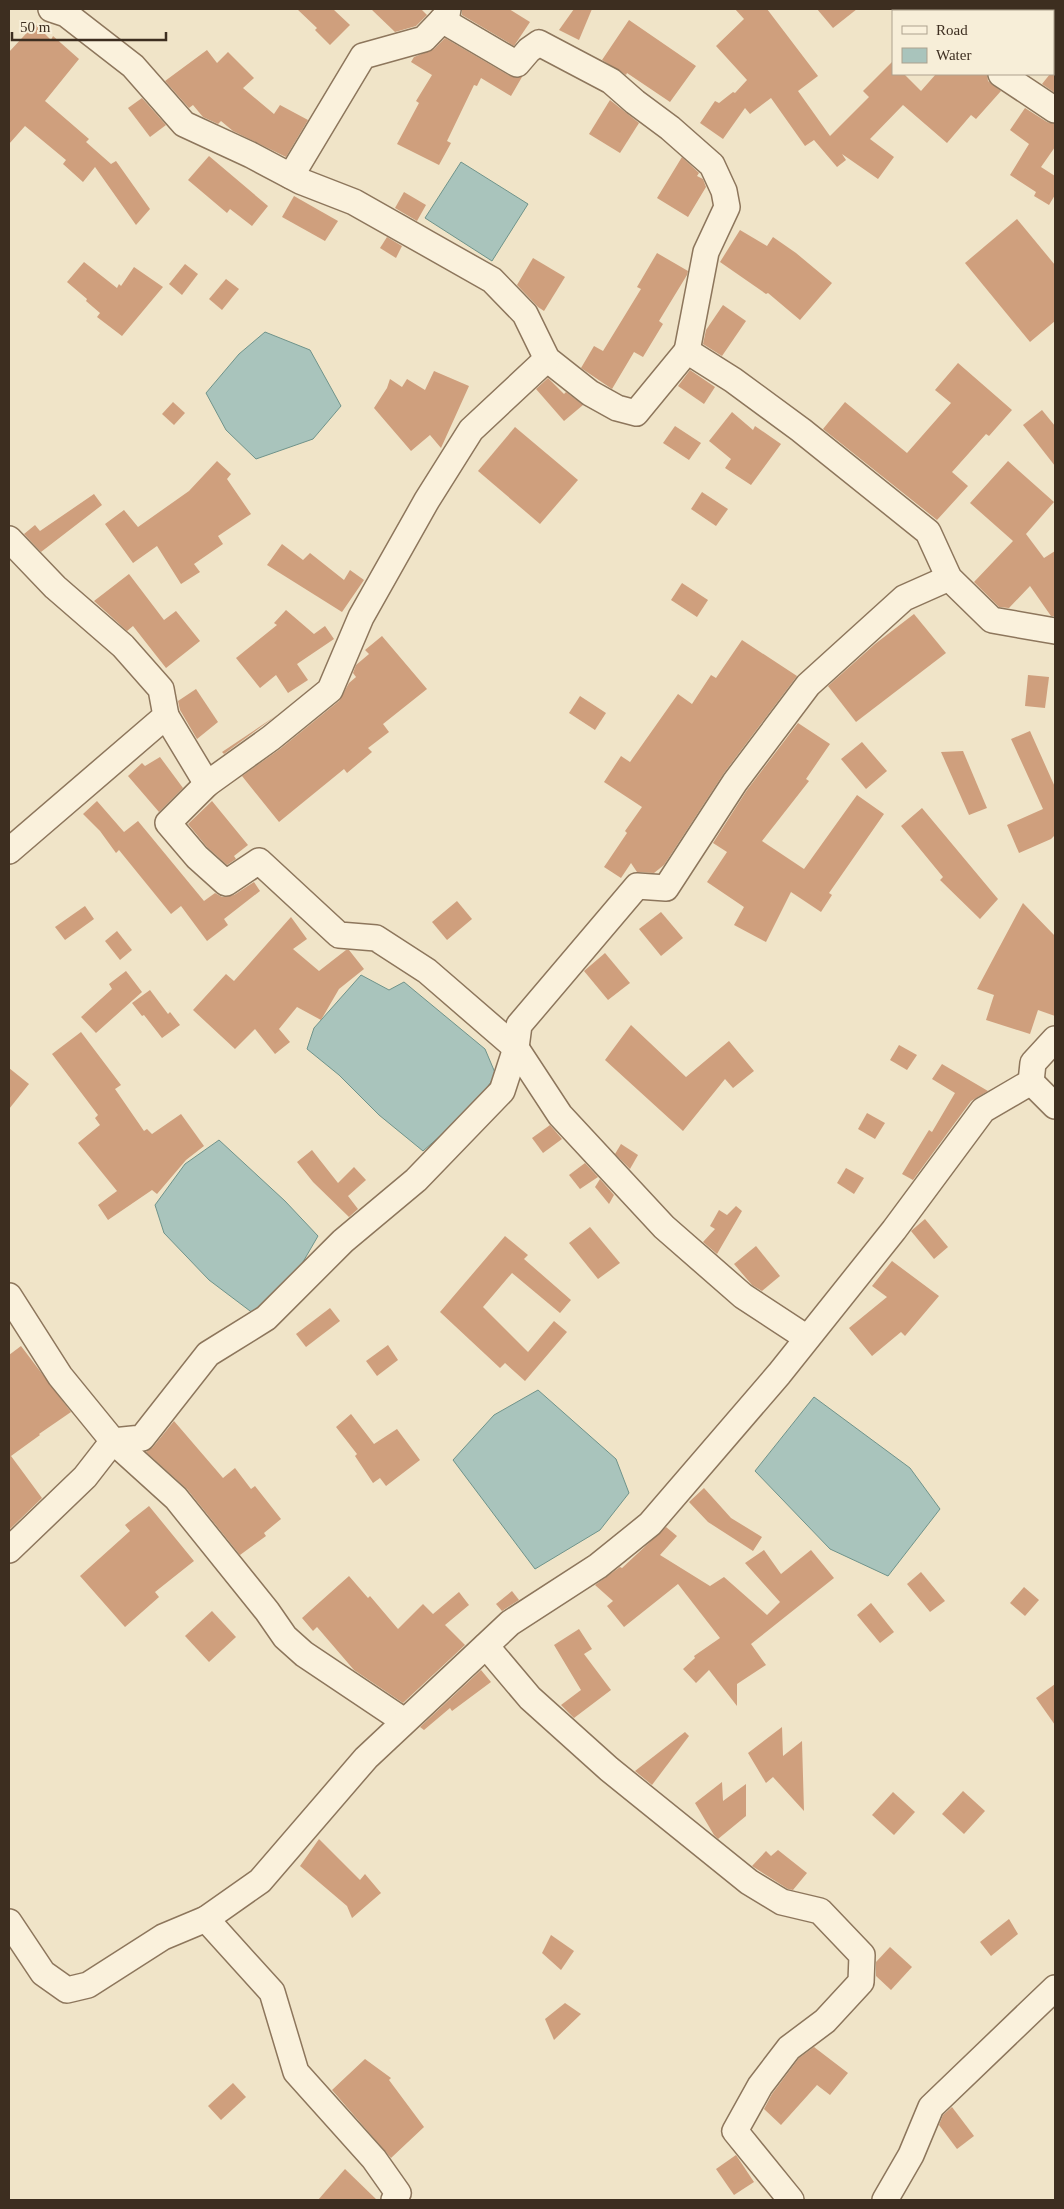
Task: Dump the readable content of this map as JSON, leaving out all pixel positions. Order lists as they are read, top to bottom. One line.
{"legend":["Road","Water"],"scale_bar":"50 m"}
